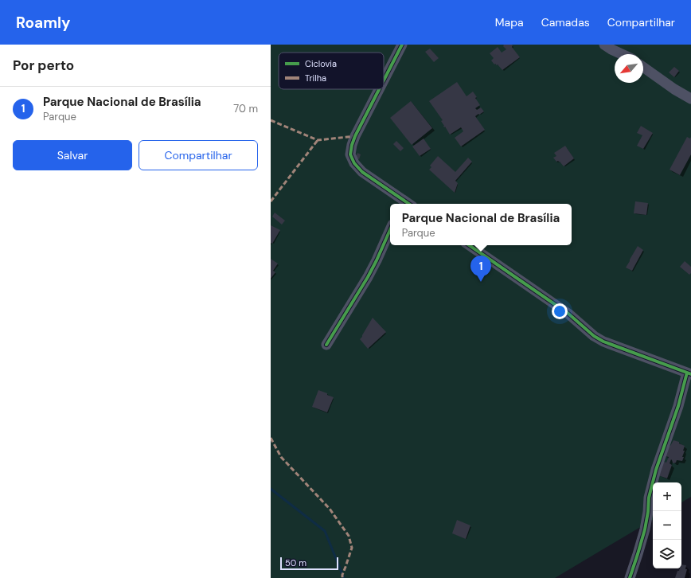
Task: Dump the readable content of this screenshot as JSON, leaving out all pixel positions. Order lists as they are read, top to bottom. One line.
{"legend":["Ciclovia","Trilha"],"scale_bar":"50 m","north":"bottom left","page":{"header":"Roamly","nav":["Mapa","Camadas","Compartilhar"],"heading":"Por perto","list":[{"mark":"1","name":"Parque Nacional de Brasília","note":"Parque","value":"70 m"}],"buttons":["Salvar","Compartilhar"],"popup":["Parque Nacional de Brasília","Parque"],"pins":"1","map_buttons":["+","−"],"scale":"50 m"}}
